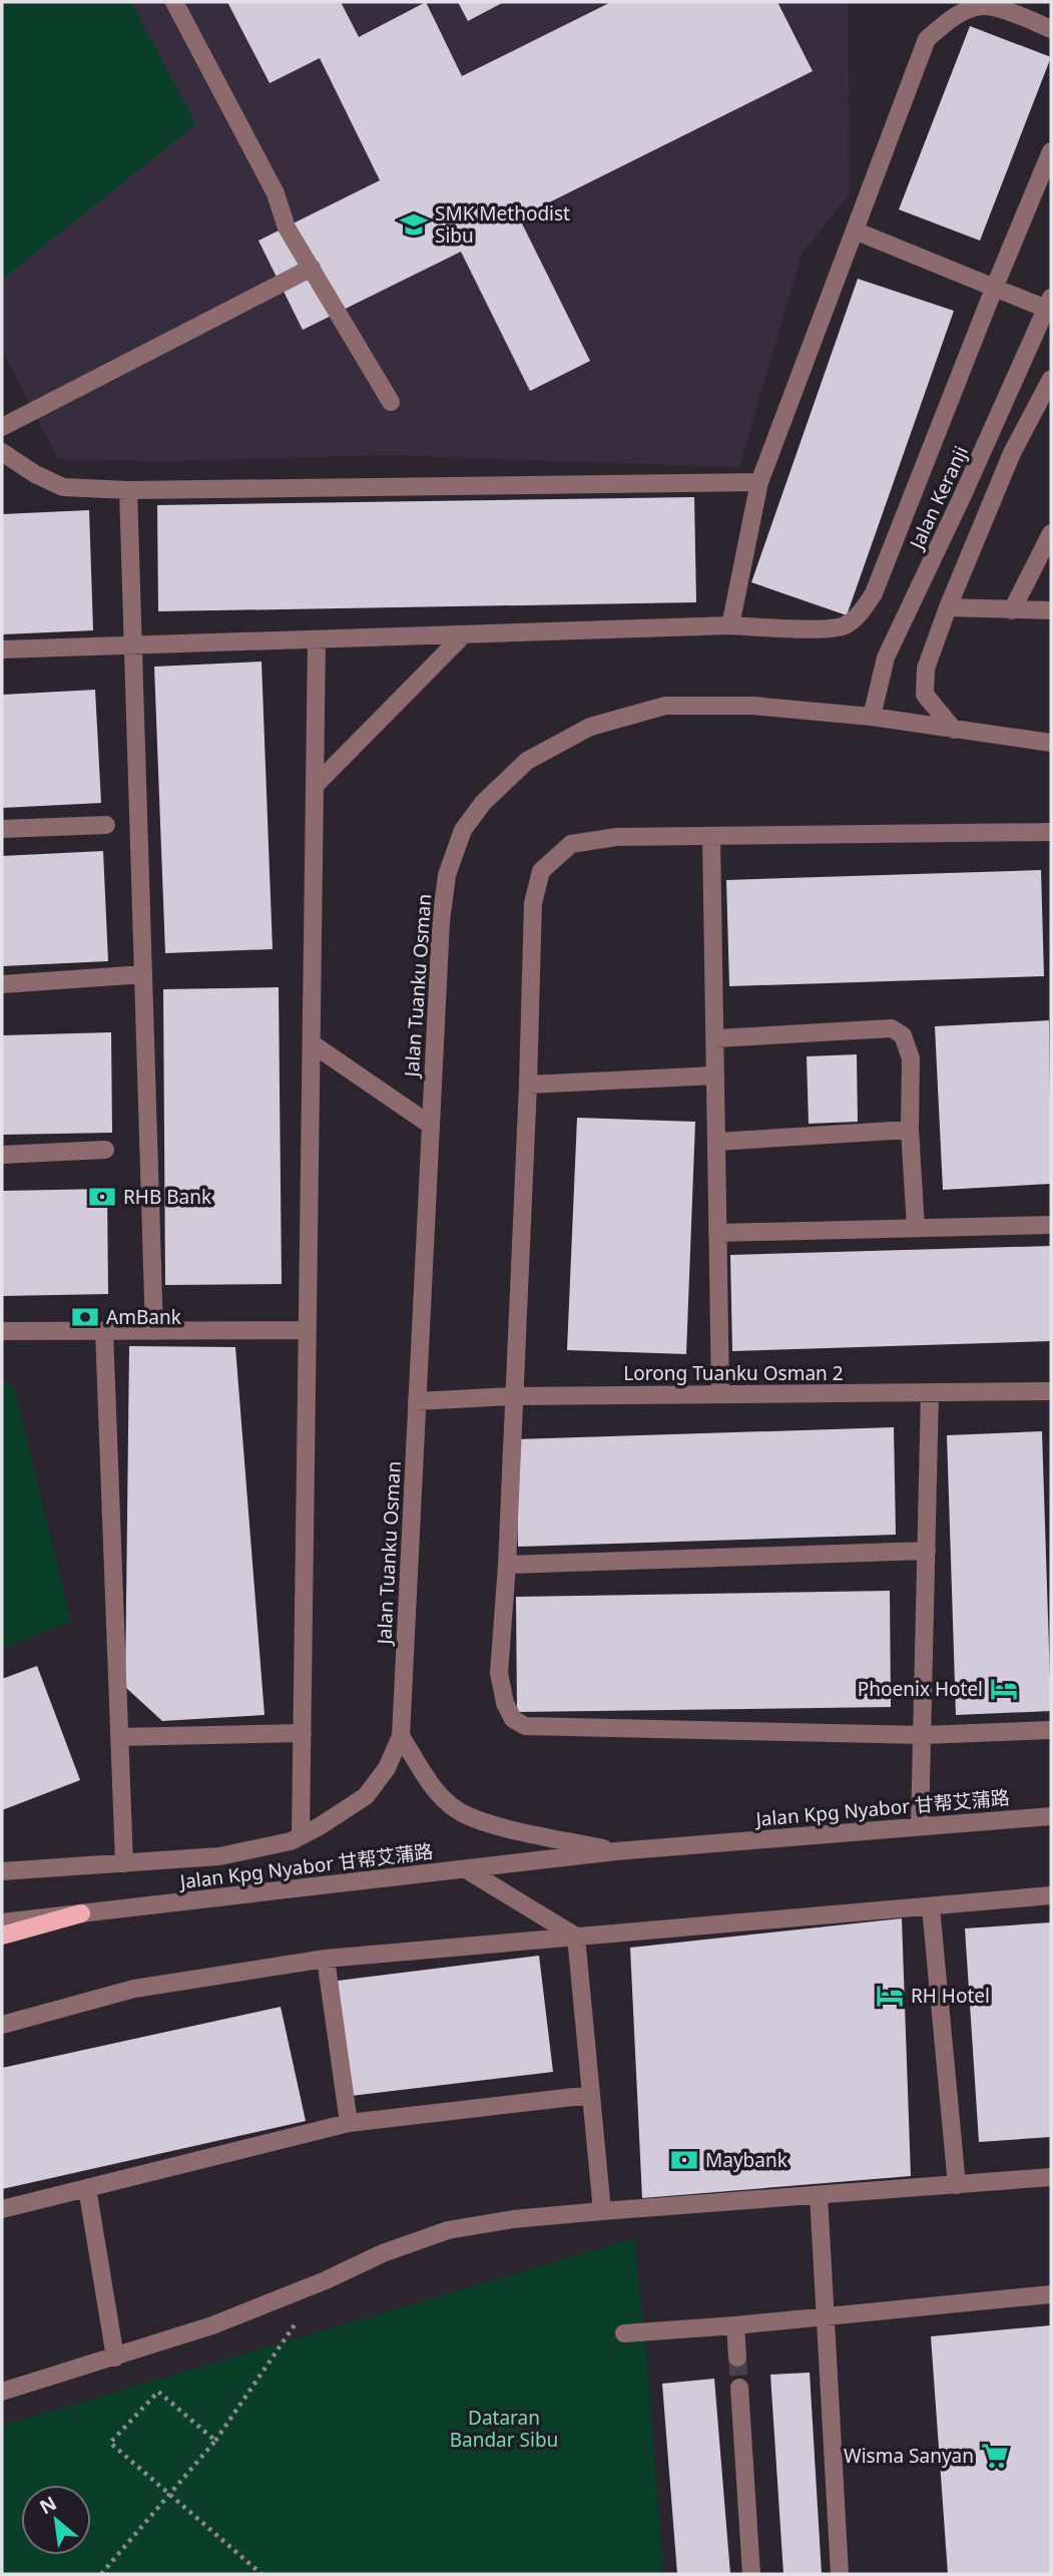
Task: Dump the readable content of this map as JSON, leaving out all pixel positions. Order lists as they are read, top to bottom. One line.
{"streets":{"street":["Jalan Keranji","Jalan Tuanku Osman","Lorong Tuanku Osman 2","Jalan Kpg Nyabor 甘帮艾蒲路"]},"crossings":[["Jalan Keranji","Jalan Tuanku Osman"],["Jalan Tuanku Osman","Lorong Tuanku Osman 2"],["Jalan Tuanku Osman","Jalan Kpg Nyabor 甘帮艾蒲路"]],"parks":["Dataran Bandar Sibu"],"places":{"school or university":["SMK Methodist Sibu"],"bank":["RHB Bank","AmBank","Maybank"],"hotel":["Phoenix Hotel","RH Hotel"],"supermarket":["Wisma Sanyan"]},"north":"top left"}
